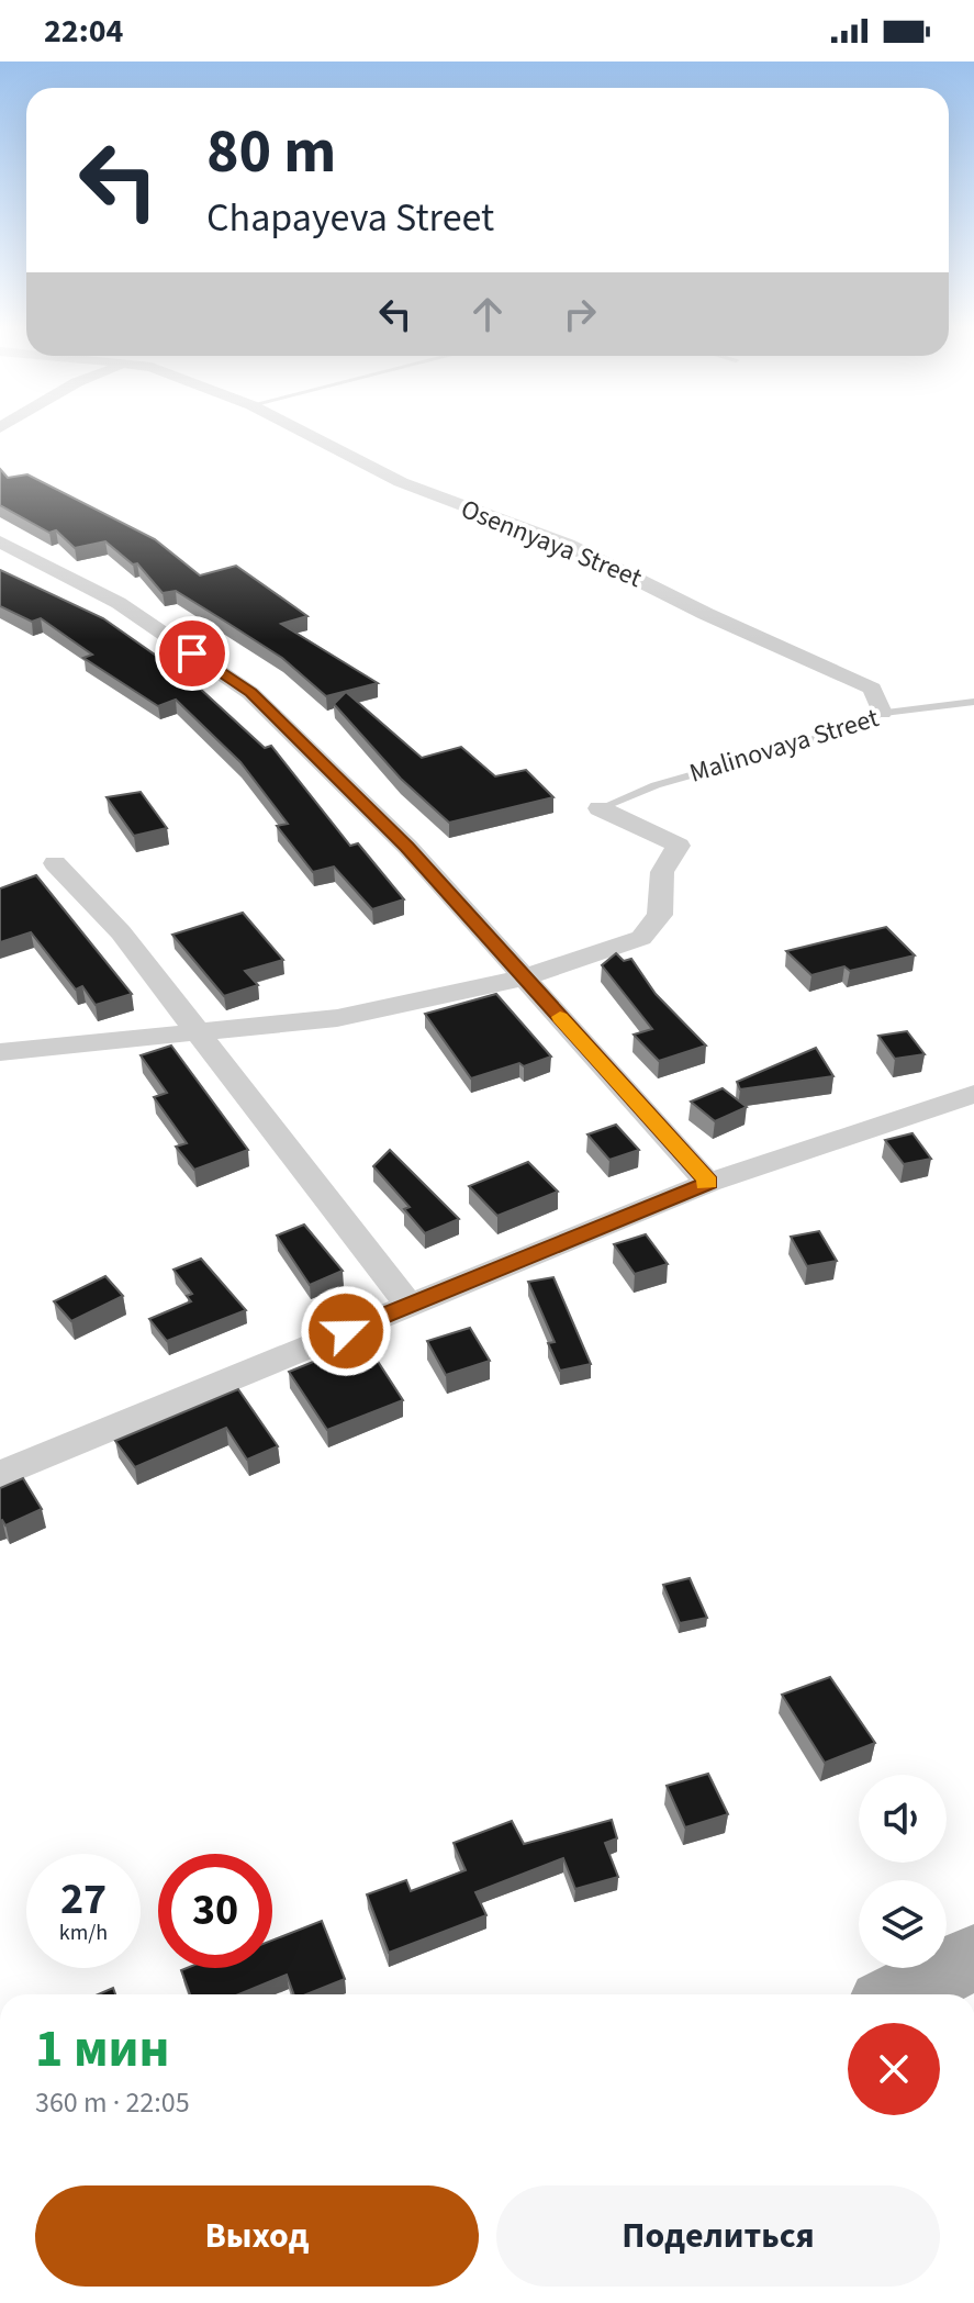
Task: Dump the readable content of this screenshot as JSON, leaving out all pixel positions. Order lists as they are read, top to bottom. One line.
{"streets":{"street":["Osennyaya Street"],"lane":["Malinovaya Street"]},"crossings":[["Osennyaya Street","Malinovaya Street"]],"page":{"status":"22:04","turn":["80 m","Chapayeva Street"],"speed":"27 km/h","limit":"30","heading":["1 мин","360 m · 22:05"],"buttons":["Выход","Поделиться"]}}
